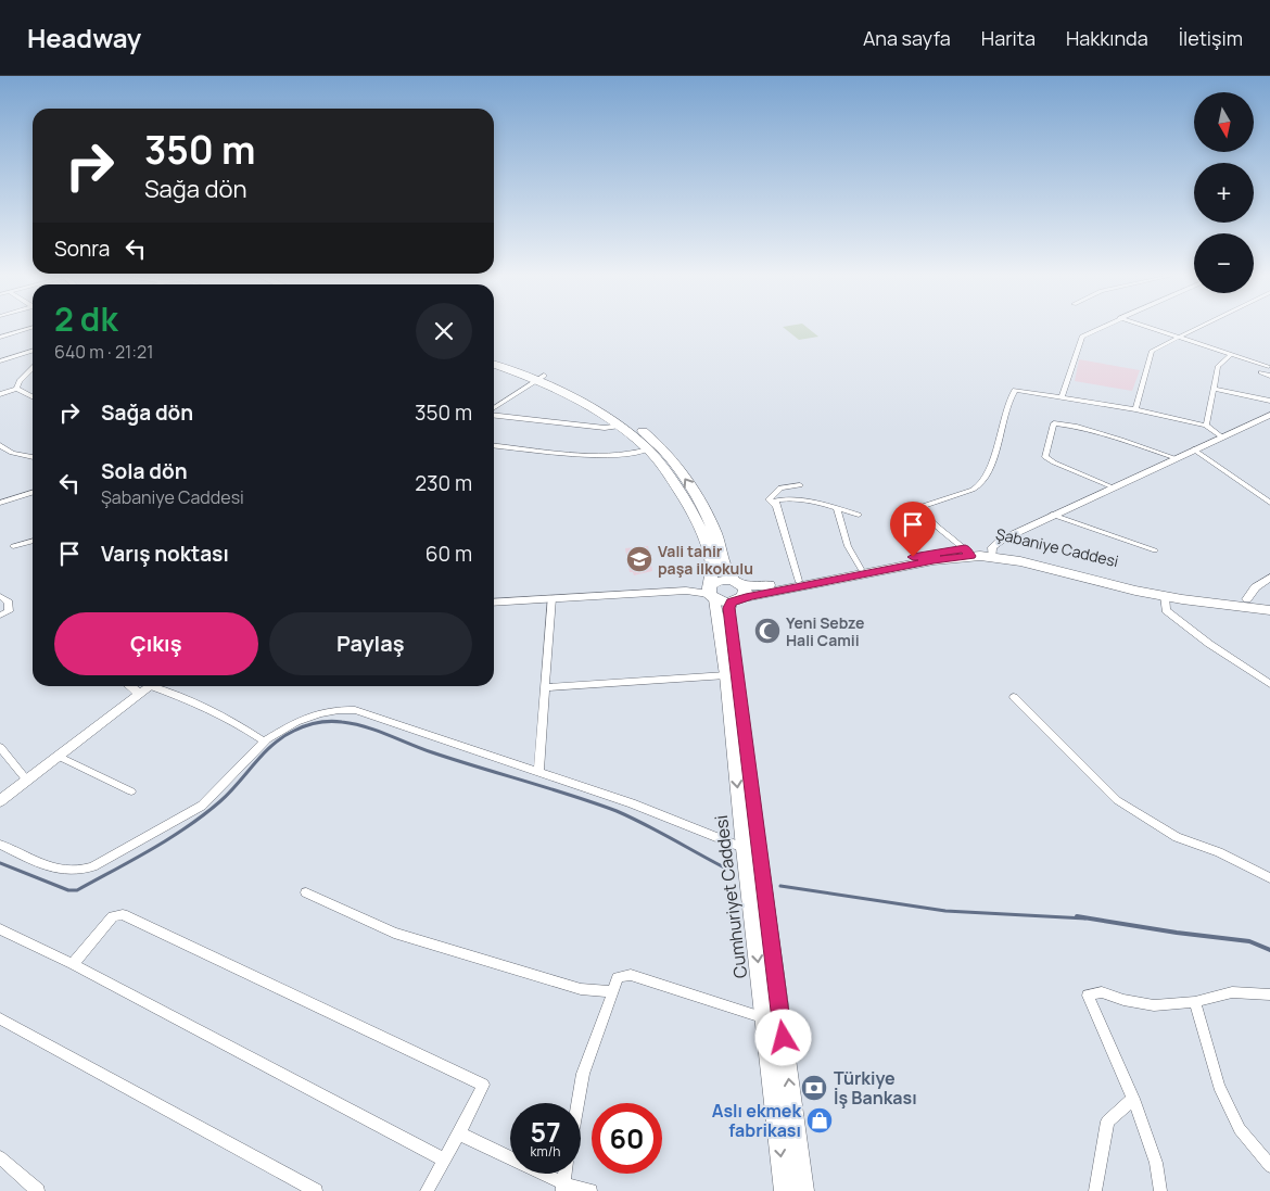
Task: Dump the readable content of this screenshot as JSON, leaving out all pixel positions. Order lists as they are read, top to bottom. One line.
{"streets":{"highway":["Şabaniye Caddesi"],"main road":["Cumhuriyet Caddesi"]},"places":{"school or university":["Vali tahir paşa ilkokulu"],"mosque":["Yeni Sebze Hali Camii"],"bank":["Türkiye İş Bankası"],"shop":["Aslı ekmek fabrikası"]},"north":"bottom","page":{"header":"Headway","nav":["Ana sayfa","Harita","Hakkında","İletişim"],"map_buttons":["+","−"],"turn":["350 m","Sağa dön"],"then":"Sonra","heading":["2 dk","640 m · 21:21"],"list":[{"name":"Sağa dön","value":"350 m"},{"name":"Sola dön","note":"Şabaniye Caddesi","value":"230 m"},{"name":"Varış noktası","value":"60 m"}],"buttons":["Çıkış","Paylaş"],"speed":"57 km/h","limit":"60"}}
